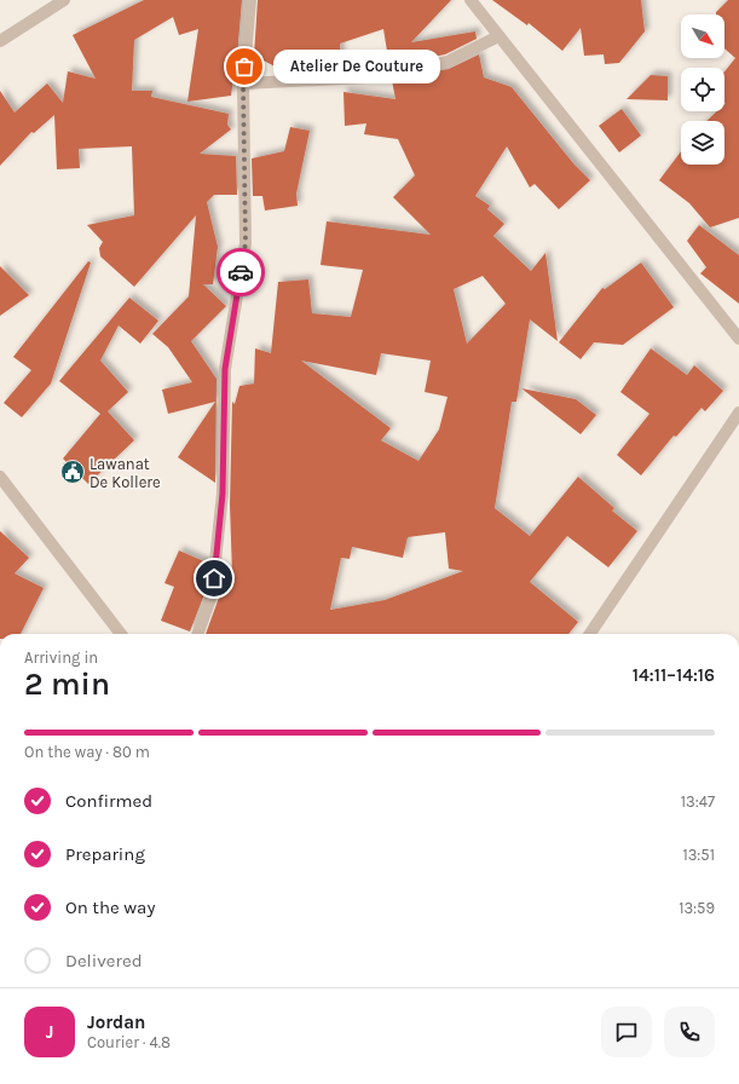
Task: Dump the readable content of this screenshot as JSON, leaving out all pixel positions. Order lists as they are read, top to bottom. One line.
{"places":{"other":["Atelier De Couture"],"public building":["Lawanat De Kollere"]},"north":"bottom right","page":{"bubble":"Atelier De Couture","heading":["2 min","Arriving in","14:11–14:16"],"panel":["Jordan","Courier · 4.8"],"bar":"On the way · 80 m","list":[["Confirmed","13:47"],["Preparing","13:51"],["On the way","13:59"],"Delivered"],"round":"J"}}
